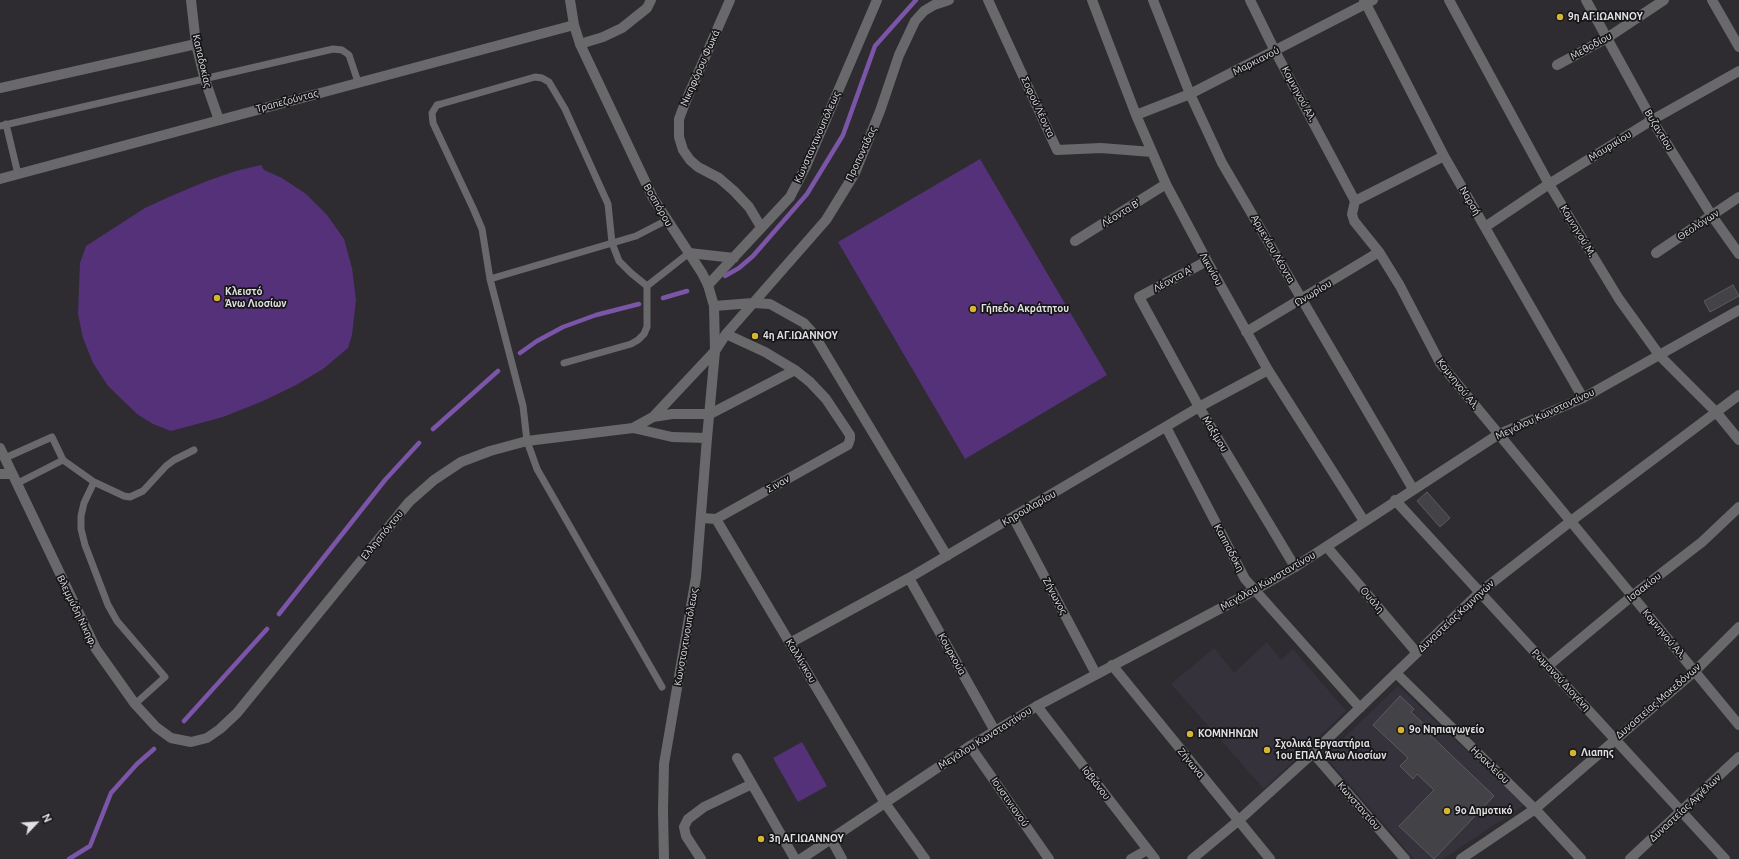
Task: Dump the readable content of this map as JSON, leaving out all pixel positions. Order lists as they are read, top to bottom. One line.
{"streets":{"street":["Μεθοδίου","Καπαδοκίας","Μαρκιανού","Νικηφόρου Φωκά","Κομνηνού Αλ.","Τραπεζούντας","Σοφού Λέοντα","Βυζαντίου","Κωνσταντινουπόλεως","Μαυρικίου","Προποντίδας","Ναρσή","Βοσπόρου","Λέοντα Β'","Θεολόγων","Κομνηνού Μ.","Αρμενίου Λέοντα","Λικινίου","Λέοντα Α'","Ωνωρίου","Μεγάλου Κωνσταντίνου","Μαξίμου","Σιναν","Κηρουλαρίου","Ελλησπόντου","Καππαδόκη","Ισαακίου","Ζήνωνος","Ουάλη","Βλεμμύδη Νικηφ.","Δυναστείας Κομνηνών","Κουρκούα","Καλλίνικου","Ρωμανού Διογένη","Δυναστείας Μακεδόνων","Ζήνωνα","Ηρακλείου","Ιοβιάνου","Ιουστινιανού","Κωνσταντίου","Δυναστείας Αγγέλων"]},"crossings":[["Μεθοδίου","Βυζαντίου"],["Καπαδοκίας","Τραπεζούντας"],["Μαρκιανού","Κομνηνού Αλ."],["Μαρκιανού","Ναρσή"],["Μαρκιανού","Αρμενίου Λέοντα"],["Μαρκιανού","Λικινίου"],["Νικηφόρου Φωκά","Κωνσταντινουπόλεως"],["Κομνηνού Αλ.","Ωνωρίου"],["Κομνηνού Αλ.","Μεγάλου Κωνσταντίνου"],["Κομνηνού Αλ.","Ισαακίου"],["Κομνηνού Αλ.","Δυναστείας Κομνηνών"],["Κομνηνού Αλ.","Δυναστείας Μακεδόνων"],["Τραπεζούντας","Βοσπόρου"],["Σοφού Λέοντα","Λικινίου"],["Βυζαντίου","Μαυρικίου"],["Βυζαντίου","Θεολόγων"],["Κωνσταντινουπόλεως","Βοσπόρου"],["Κωνσταντινουπόλεως","Ελλησπόντου"],["Μαυρικίου","Ναρσή"],["Μαυρικίου","Κομνηνού Μ."],["Προποντίδας","Βοσπόρου"],["Προποντίδας","Ελλησπόντου"],["Ναρσή","Μεγάλου Κωνσταντίνου"],["Βοσπόρου","Ελλησπόντου"],["Λέοντα Β'","Λικινίου"],["Κομνηνού Μ.","Μεγάλου Κωνσταντίνου"],["Κομνηνού Μ.","Δυναστείας Κομνηνών"],["Αρμενίου Λέοντα","Ωνωρίου"],["Αρμενίου Λέοντα","Μεγάλου Κωνσταντίνου"],["Λικινίου","Λέοντα Α'"],["Λικινίου","Ωνωρίου"],["Λικινίου","Μεγάλου Κωνσταντίνου"],["Λικινίου","Κηρουλαρίου"],["Λέοντα Α'","Μαξίμου"],["Μεγάλου Κωνσταντίνου","Μαξίμου"],["Μεγάλου Κωνσταντίνου","Καππαδόκη"],["Μεγάλου Κωνσταντίνου","Ζήνωνος"],["Μεγάλου Κωνσταντίνου","Ουάλη"],["Μεγάλου Κωνσταντίνου","Κουρκούα"],["Μεγάλου Κωνσταντίνου","Καλλίνικου"],["Μεγάλου Κωνσταντίνου","Ρωμανού Διογένη"],["Μεγάλου Κωνσταντίνου","Ζήνωνα"],["Μεγάλου Κωνσταντίνου","Ιοβιάνου"],["Μεγάλου Κωνσταντίνου","Ιουστινιανού"],["Μαξίμου","Κηρουλαρίου"],["Σιναν","Καλλίνικου"],["Κηρουλαρίου","Καππαδόκη"],["Κηρουλαρίου","Ζήνωνος"],["Κηρουλαρίου","Κουρκούα"],["Κηρουλαρίου","Καλλίνικου"],["Ελλησπόντου","Βλεμμύδη Νικηφ."],["Καππαδόκη","Δυναστείας Κομνηνών"],["Ισαακίου","Ρωμανού Διογένη"],["Ουάλη","Δυναστείας Κομνηνών"],["Δυναστείας Κομνηνών","Ρωμανού Διογένη"],["Δυναστείας Κομνηνών","Ζήνωνα"],["Δυναστείας Κομνηνών","Ηρακλείου"],["Δυναστείας Κομνηνών","Κωνσταντίου"],["Ρωμανού Διογένη","Δυναστείας Μακεδόνων"],["Ρωμανού Διογένη","Δυναστείας Αγγέλων"],["Δυναστείας Μακεδόνων","Ηρακλείου"]],"places":["9η ΑΓ.ΙΩΑΝΝΟΥ","Κλειστό Άνω Λιοσίων","Γήπεδο Ακράτητου","4η ΑΓ.ΙΩΑΝΝΟΥ","9ο Νηπιαγωγείο","ΚΟΜΝΗΝΩΝ","Σχολικά Εργαστήρια 1ου ΕΠΑΛ Άνω Λιοσίων","Λιαπης","9ο Δημοτικό","3η ΑΓ.ΙΩΑΝΝΟΥ"],"north":"top right"}
